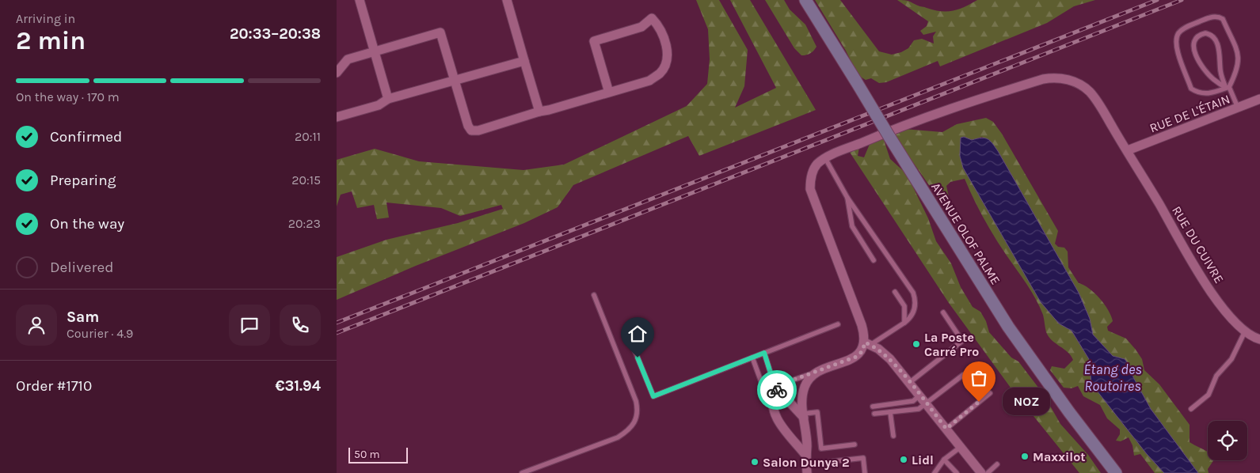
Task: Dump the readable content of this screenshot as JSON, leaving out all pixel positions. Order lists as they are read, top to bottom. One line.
{"streets":{"main road":["AVENUE OLOF PALME"],"street":["RUE DE L'ÉTAIN","RUE DU CUIVRE"]},"crossings":[["RUE DE L'ÉTAIN","RUE DU CUIVRE"]],"water":["Étang des Routoires"],"places":["La Poste Carré Pro","NOZ","Maxxilot","Lidl","Salon Dunya 2"],"scale_bar":"50 m","page":{"heading":["2 min","Arriving in","20:33–20:38"],"panel":["Sam","Courier · 4.9","Order #1710","€31.94"],"bar":"On the way · 170 m","list":[["Confirmed","20:11"],["Preparing","20:15"],["On the way","20:23"],"Delivered"],"bubble":"NOZ","scale":"50 m"}}
